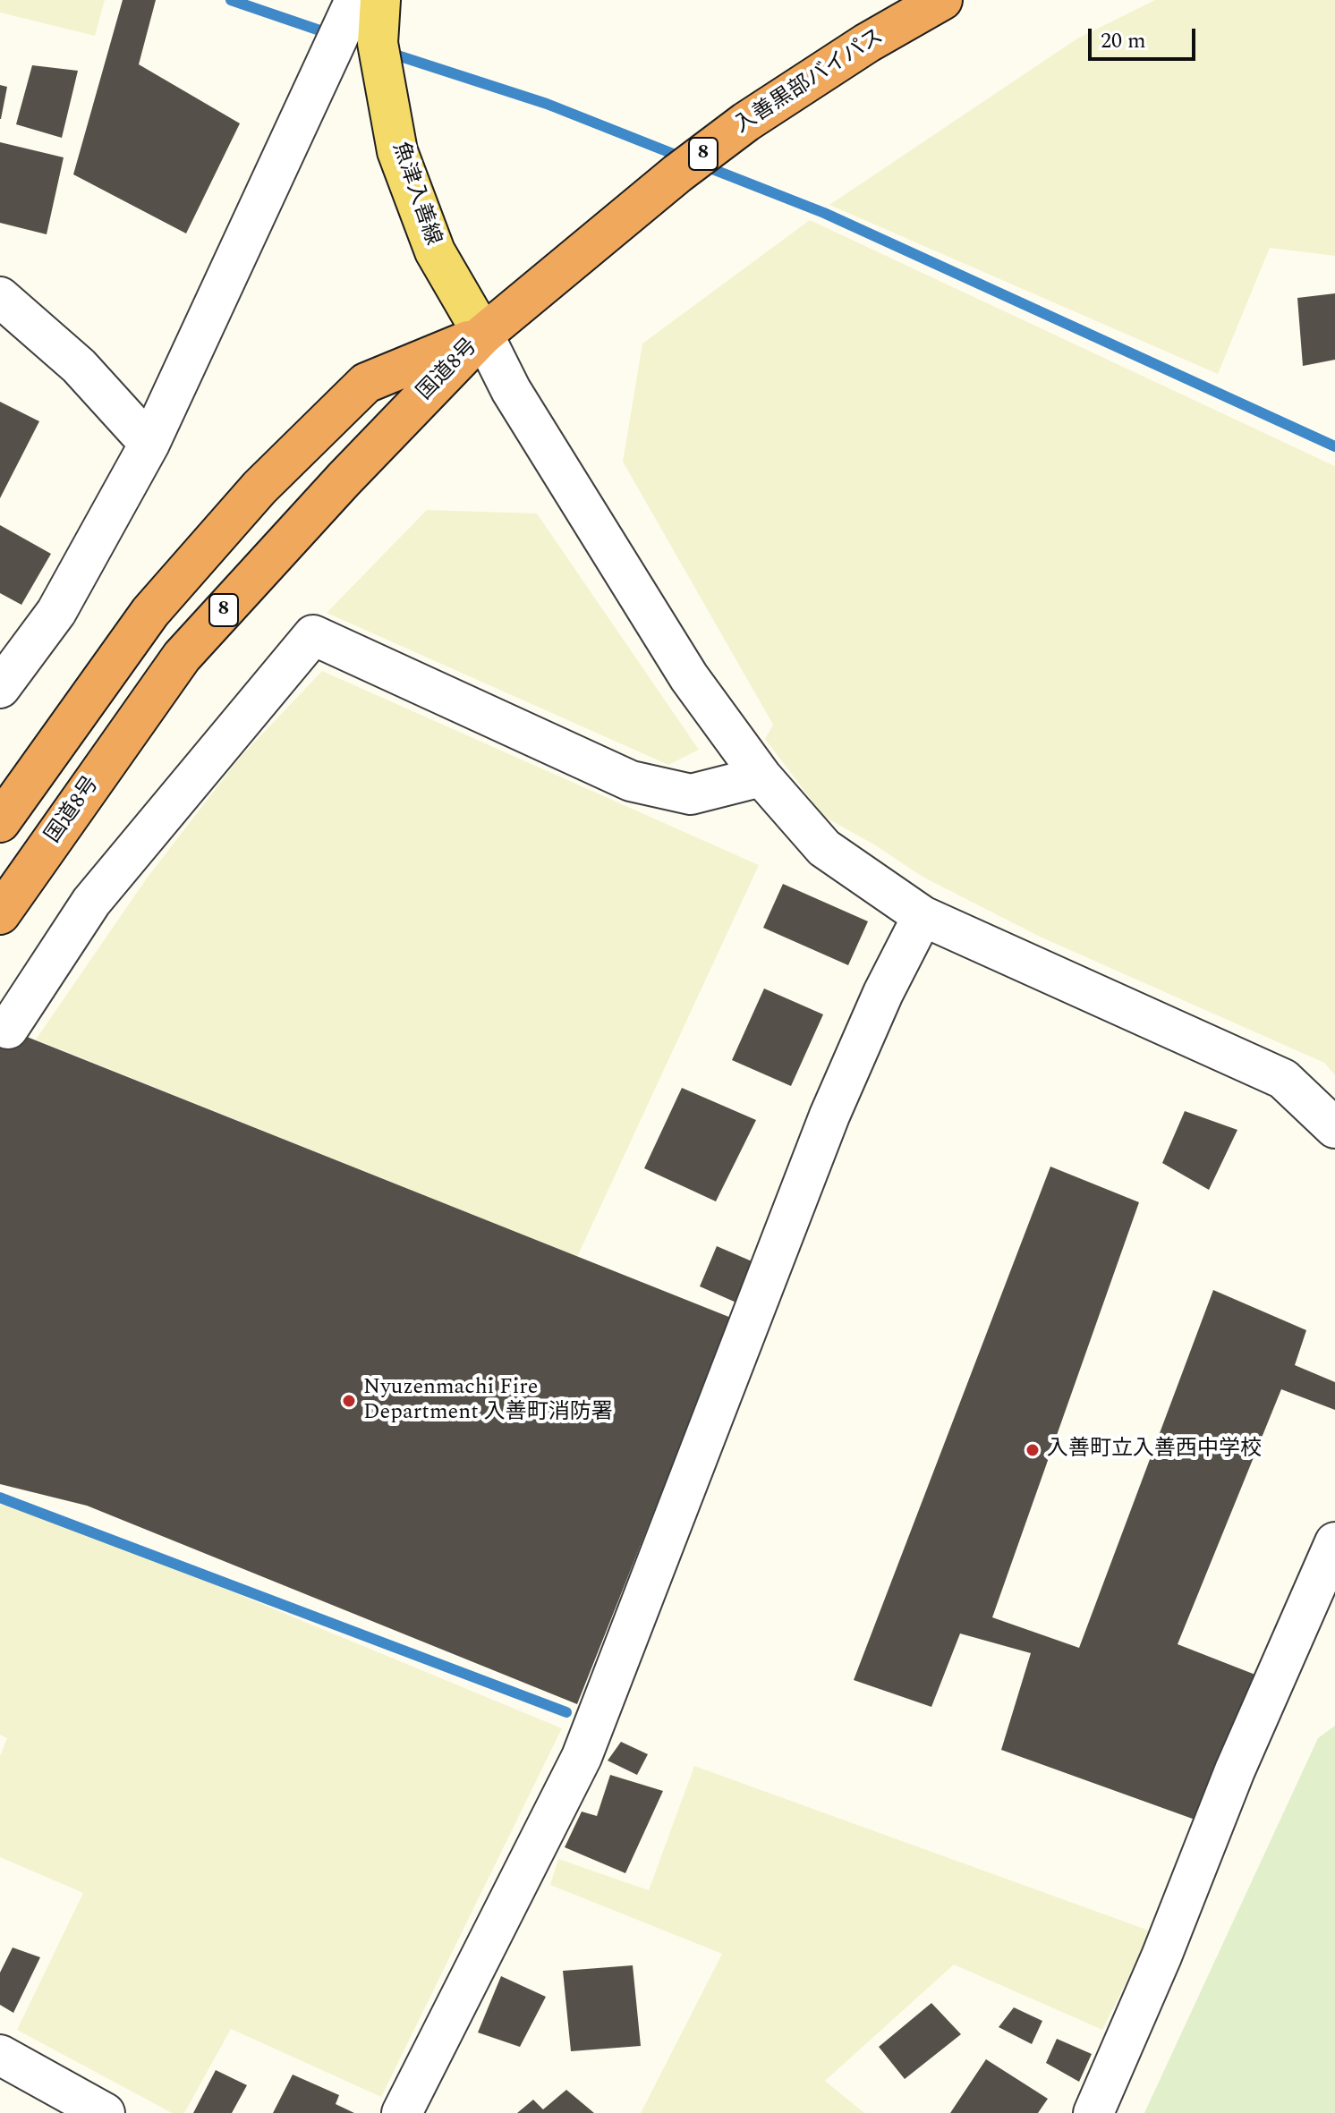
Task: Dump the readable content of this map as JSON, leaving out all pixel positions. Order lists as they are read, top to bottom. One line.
{"streets":{"highway":["入善黒部バイパス","8","国道8号"],"main road":["魚津入善線"]},"crossings":[["入善黒部バイパス","魚津入善線"],["入善黒部バイパス","国道8号"],["魚津入善線","国道8号"]],"places":["Nyuzenmachi Fire Department 入善町消防署","入善町立入善西中学校"],"scale_bar":"20 m"}
